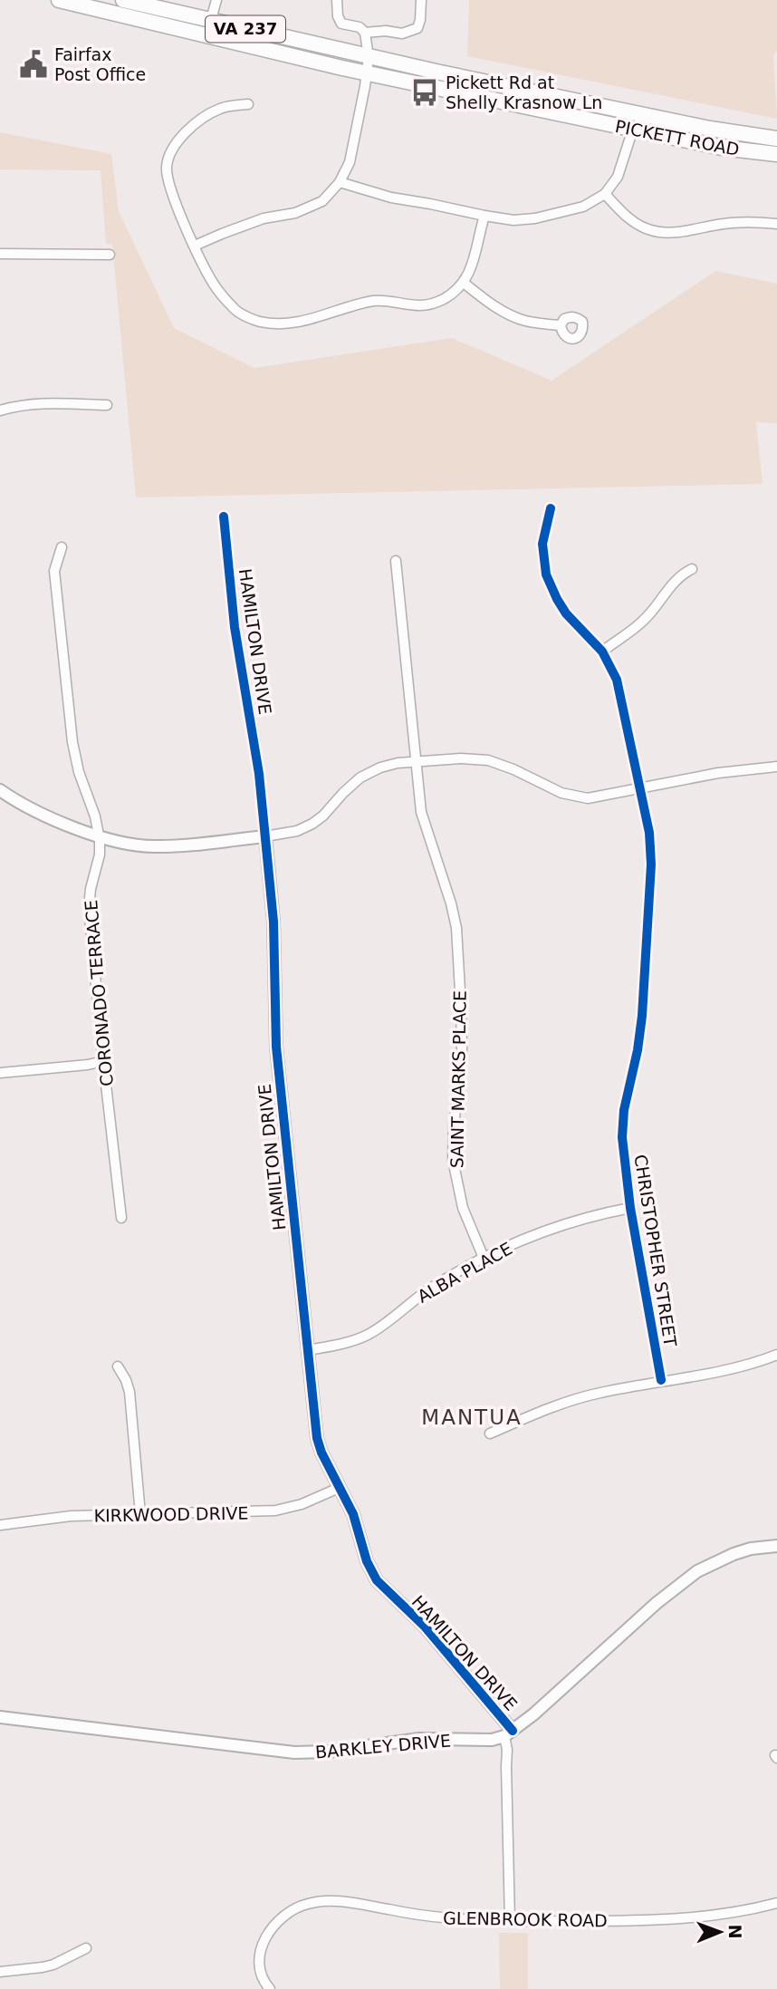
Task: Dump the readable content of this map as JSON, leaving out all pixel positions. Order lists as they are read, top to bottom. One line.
{"streets":{"main road":["VA 237","PICKETT ROAD"],"street":["HAMILTON DRIVE","CORONADO TERRACE","SAINT MARKS PLACE","CHRISTOPHER STREET","ALBA PLACE","KIRKWOOD DRIVE","BARKLEY DRIVE","GLENBROOK ROAD"]},"crossings":[["HAMILTON DRIVE","ALBA PLACE"],["HAMILTON DRIVE","KIRKWOOD DRIVE"],["HAMILTON DRIVE","BARKLEY DRIVE"],["HAMILTON DRIVE","GLENBROOK ROAD"],["SAINT MARKS PLACE","ALBA PLACE"],["CHRISTOPHER STREET","ALBA PLACE"]],"districts":["MANTUA"],"places":{"public building":["Fairfax Post Office"],"bus stop":["Pickett Rd at Shelly Krasnow Ln"]},"north":"right"}
